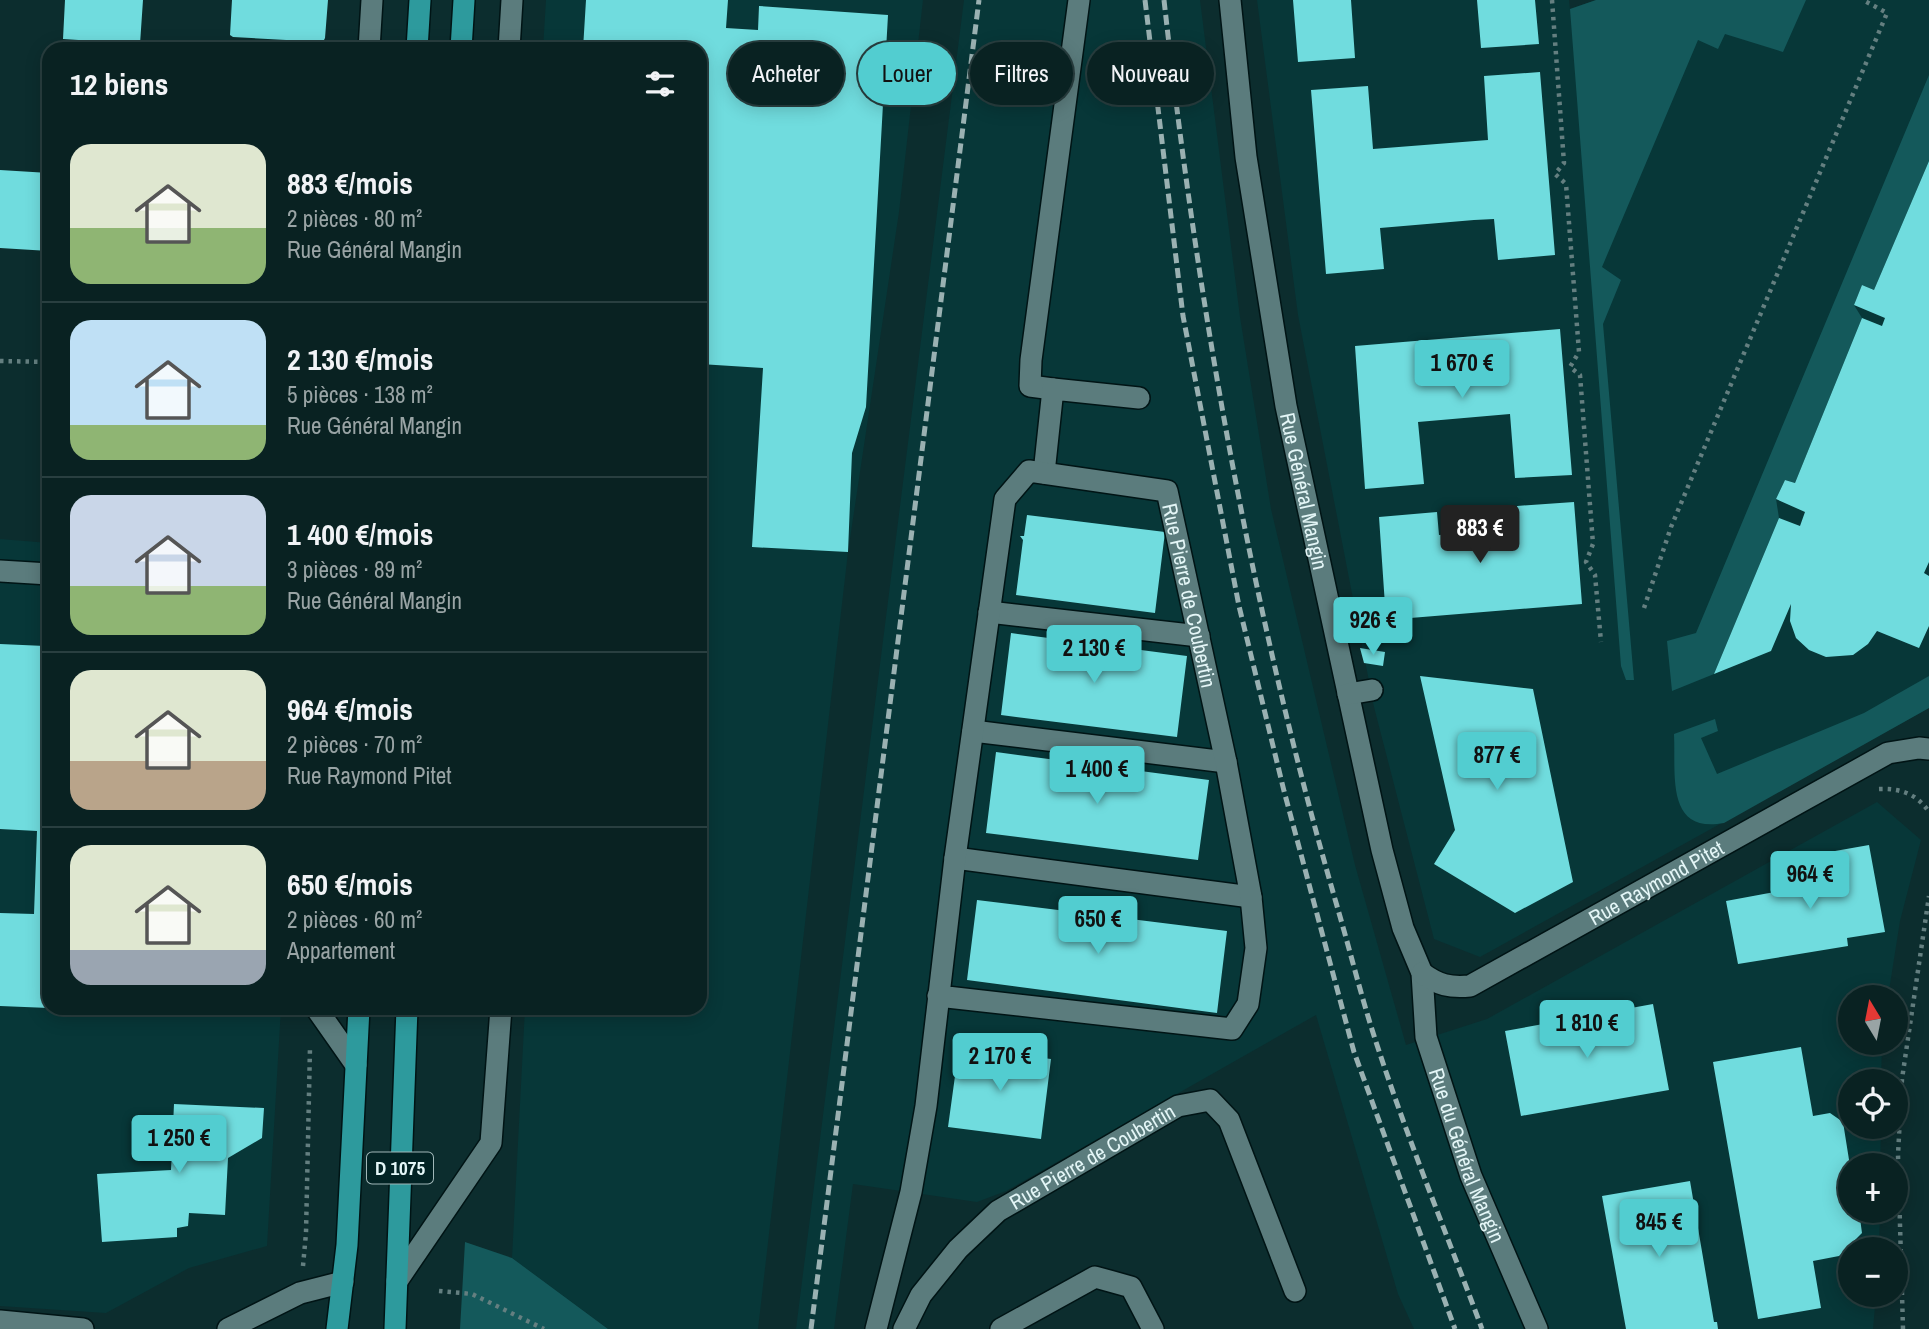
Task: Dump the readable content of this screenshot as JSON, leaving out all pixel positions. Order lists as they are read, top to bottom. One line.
{"streets":{"main road":["D 1075"],"street":["Rue Général Mangin","Rue Pierre de Coubertin","Rue Raymond Pitet","Rue du Général Mangin"]},"crossings":[["Rue Général Mangin","Rue Raymond Pitet"],["Rue Général Mangin","Rue du Général Mangin"],["Rue Raymond Pitet","Rue du Général Mangin"]],"north":"top","page":{"chip":["Acheter","Louer","Filtres","Nouveau"],"heading":"12 biens","list":[{"name":"883 €/mois","note":"2 pièces · 80 m² · Rue Général Mangin"},{"name":"2 130 €/mois","note":"5 pièces · 138 m² · Rue Général Mangin"},{"name":"1 400 €/mois","note":"3 pièces · 89 m² · Rue Général Mangin"},{"name":"964 €/mois","note":"2 pièces · 70 m² · Rue Raymond Pitet"},{"name":"650 €/mois","note":"2 pièces · 60 m² · Appartement"}],"price":["1 670 €","883 €","926 €","2 130 €","877 €","1 400 €","964 €","650 €","1 810 €","2 170 €","1 250 €","845 €"],"map_buttons":["+","−"]}}
